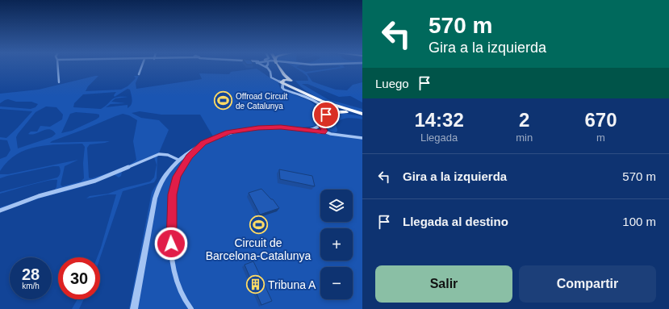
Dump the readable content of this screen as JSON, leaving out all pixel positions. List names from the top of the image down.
{
  "places": {
    "sports": ["Offroad Circuit de Catalunya", "Circuit de Barcelona-Catalunya"],
    "building": ["Tribuna A"]
  },
  "page": {
    "turn": ["570 m", "Gira a la izquierda"],
    "then": "Luego",
    "eta": [
      "14:32",
      "Llegada",
      "2",
      "min",
      "670",
      "m"
    ],
    "list": [
      {
        "name": "Gira a la izquierda",
        "value": "570 m"
      },
      {
        "name": "Llegada al destino",
        "value": "100 m"
      }
    ],
    "map_buttons": ["+", "−"],
    "speed": "28 km/h",
    "limit": "30",
    "buttons": ["Salir", "Compartir"]
  }
}
